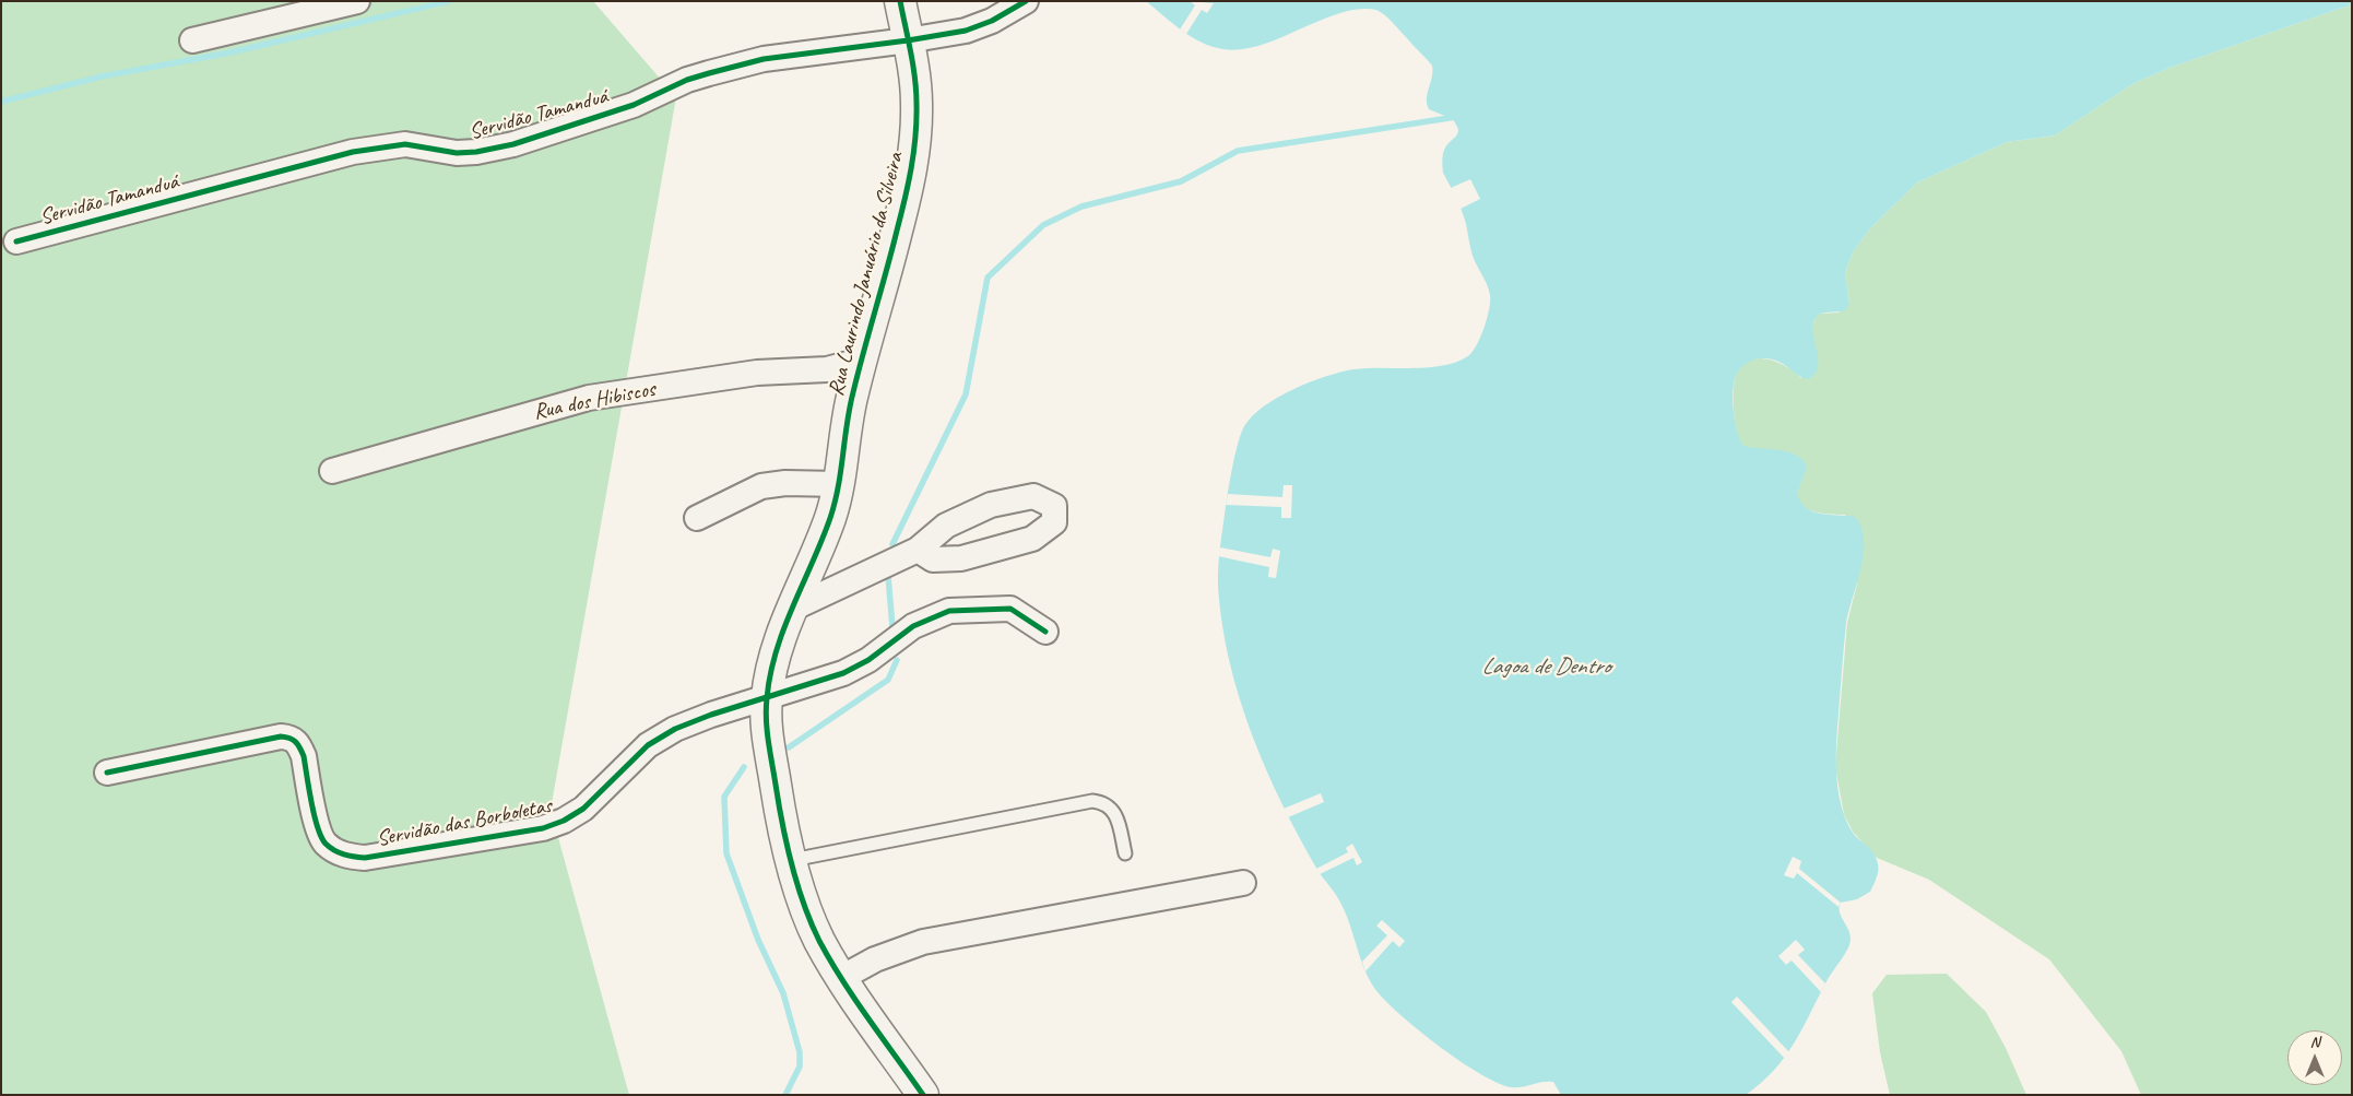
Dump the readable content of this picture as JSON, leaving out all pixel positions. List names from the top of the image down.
{
  "streets": {
    "main road": ["Rua Laurindo Januário da Silveira"],
    "street": ["Servidão Tamanduá", "Rua dos Hibiscos", "Servidão das Borboletas"]
  },
  "crossings": [
    ["Servidão Tamanduá", "Rua Laurindo Januário da Silveira"],
    ["Rua Laurindo Januário da Silveira", "Rua dos Hibiscos"],
    ["Rua Laurindo Januário da Silveira", "Servidão das Borboletas"]
  ],
  "water": ["Lagoa de Dentro"],
  "north": "top"
}
